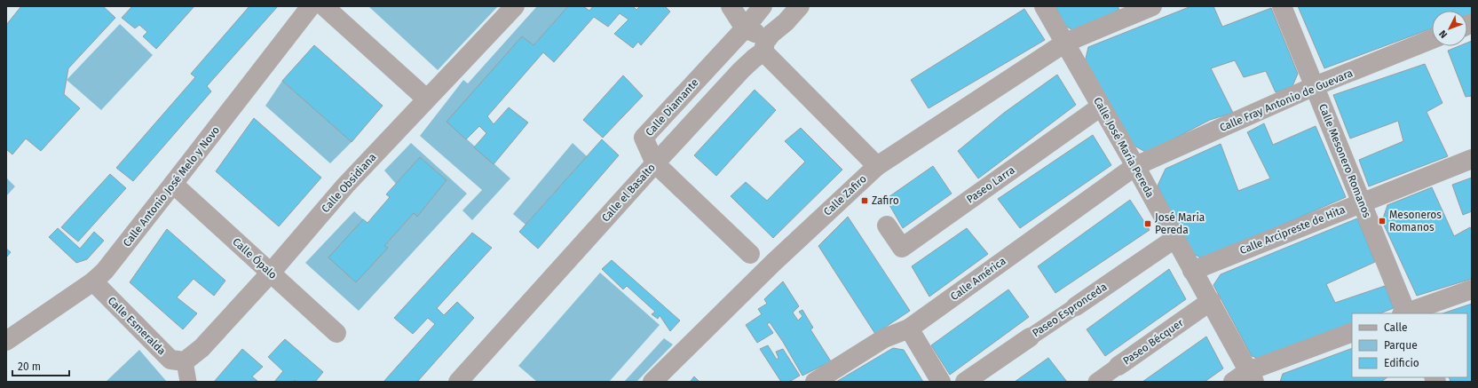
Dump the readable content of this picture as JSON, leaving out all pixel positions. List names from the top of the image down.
{
  "streets": {
    "street": [
      "Calle Fray Antonio de Guevara",
      "Calle Diamante",
      "Calle José María Pereda",
      "Calle Mesonero Romanos",
      "Calle Obsidiana",
      "Paseo Larra",
      "Calle Antonio José Melo y Novo",
      "Calle el Basalto",
      "Calle Zafiro",
      "Calle Arcipreste de Hita",
      "Calle Ópalo",
      "Calle América",
      "Paseo Espronceda",
      "Calle Esmeralda",
      "Paseo Bécquer"
    ]
  },
  "crossings": [
    ["Calle Fray Antonio de Guevara", "Calle José María Pereda"],
    ["Calle Fray Antonio de Guevara", "Calle Mesonero Romanos"],
    ["Calle Fray Antonio de Guevara", "Calle América"],
    ["Calle Diamante", "Calle el Basalto"],
    ["Calle José María Pereda", "Paseo Larra"],
    ["Calle José María Pereda", "Calle Zafiro"],
    ["Calle José María Pereda", "Calle Arcipreste de Hita"],
    ["Calle José María Pereda", "Calle América"],
    ["Calle José María Pereda", "Paseo Espronceda"],
    ["Calle José María Pereda", "Paseo Bécquer"],
    ["Calle Mesonero Romanos", "Calle Arcipreste de Hita"],
    ["Calle Obsidiana", "Calle Ópalo"],
    ["Calle Obsidiana", "Calle Esmeralda"],
    ["Calle Antonio José Melo y Novo", "Calle Ópalo"],
    ["Calle Antonio José Melo y Novo", "Calle Esmeralda"]
  ],
  "places": {
    "transit": ["Zafiro", "Mesoneros Romanos", "José Maria Pereda"]
  },
  "legend": ["Calle", "Parque", "Edificio"],
  "scale_bar": "20 m",
  "north": "bottom left"
}
